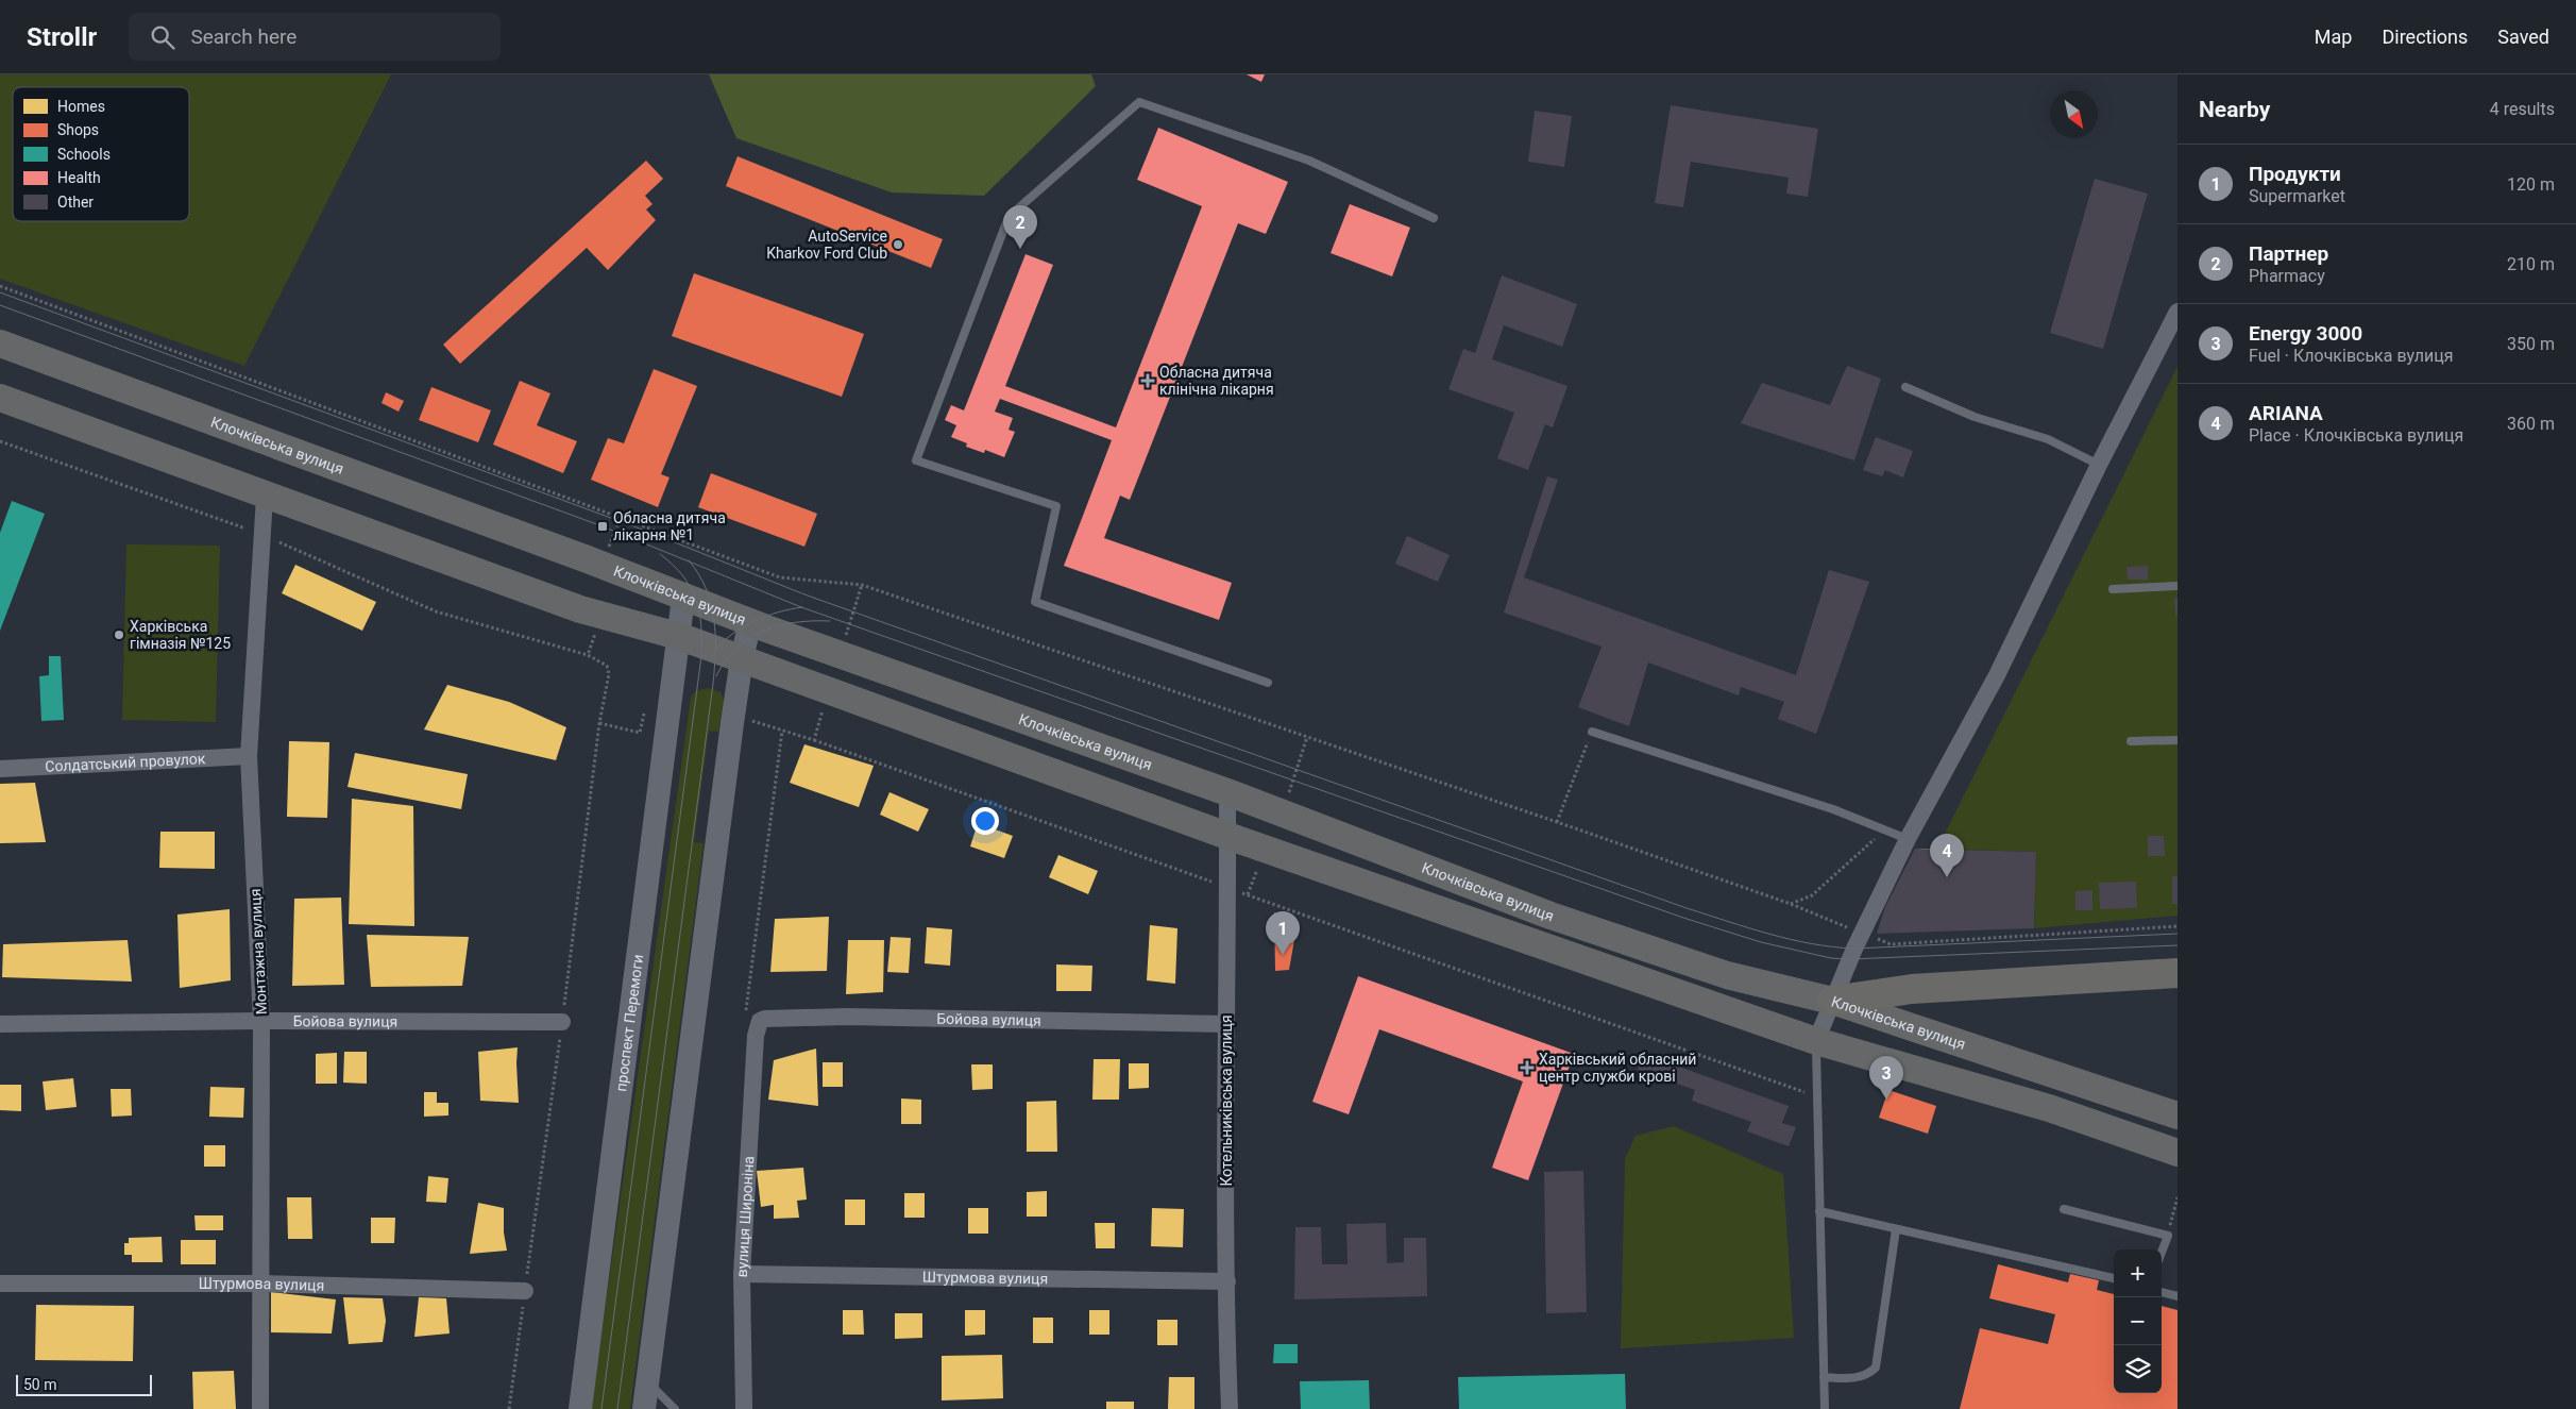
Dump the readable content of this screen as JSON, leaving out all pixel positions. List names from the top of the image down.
{
  "streets": {
    "main road": ["Клочківська вулиця", "проспект Перемоги"],
    "street": [
      "Солдатський провулок",
      "Монтажна вулиця",
      "Бойова вулиця",
      "Котельниківська вулиця",
      "вулиця Широніна",
      "Штурмова вулиця"
    ]
  },
  "crossings": [
    ["Клочківська вулиця", "проспект Перемоги"],
    ["Клочківська вулиця", "Котельниківська вулиця"],
    ["Солдатський провулок", "Монтажна вулиця"],
    ["Монтажна вулиця", "Бойова вулиця"],
    ["Монтажна вулиця", "Штурмова вулиця"],
    ["Бойова вулиця", "Котельниківська вулиця"],
    ["Бойова вулиця", "вулиця Широніна"],
    ["Котельниківська вулиця", "Штурмова вулиця"],
    ["вулиця Широніна", "Штурмова вулиця"]
  ],
  "places": {
    "other": ["AutoService Kharkov Ford Club", "Харківська гімназія №125"],
    "health": ["Обласна дитяча клінічна лікарня", "Харківський обласний центр служби крові"],
    "transit": ["Обласна дитяча лікарня №1"]
  },
  "legend": [
    "Homes",
    "Shops",
    "Schools",
    "Health",
    "Other"
  ],
  "scale_bar": "50 m",
  "north": "bottom right",
  "page": {
    "header": "Strollr",
    "search": "Search here",
    "nav": ["Map", "Directions", "Saved"],
    "heading": ["Nearby", "4 results"],
    "list": [
      {
        "mark": "1",
        "name": "Продукти",
        "note": "Supermarket",
        "value": "120 m"
      },
      {
        "mark": "2",
        "name": "Партнер",
        "note": "Pharmacy",
        "value": "210 m"
      },
      {
        "mark": "3",
        "name": "Energy 3000",
        "note": "Fuel · Клочківська вулиця",
        "value": "350 m"
      },
      {
        "mark": "4",
        "name": "ARIANA",
        "note": "Place · Клочківська вулиця",
        "value": "360 m"
      }
    ],
    "pins": [
      "2",
      "4",
      "1",
      "3"
    ],
    "map_buttons": ["+", "−"],
    "scale": "50 m"
  }
}
